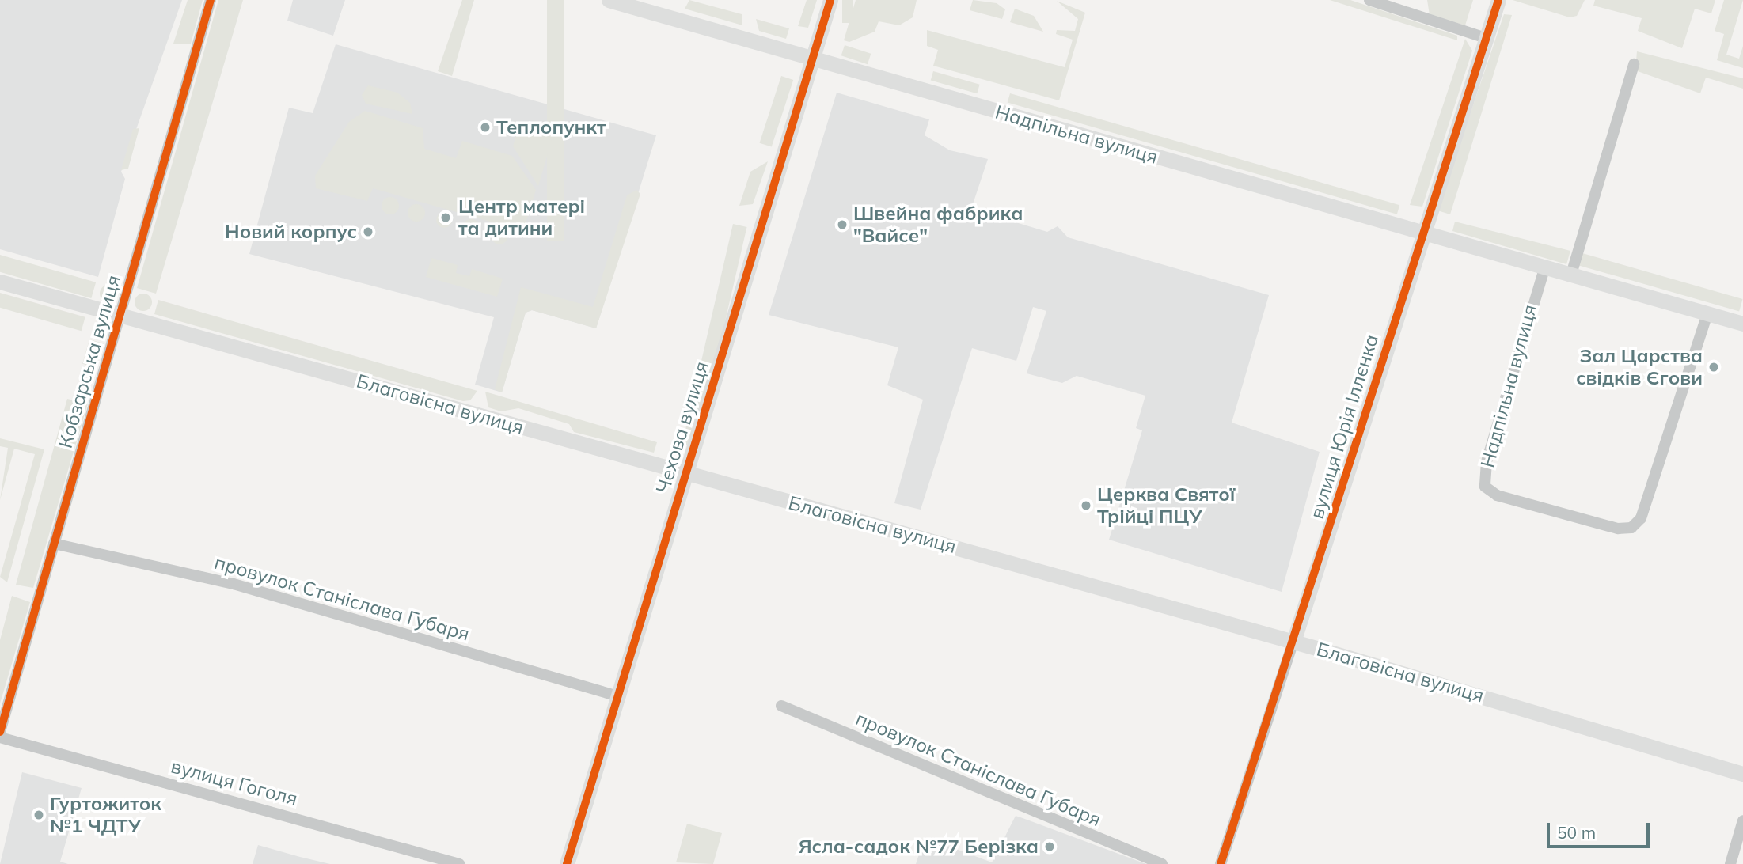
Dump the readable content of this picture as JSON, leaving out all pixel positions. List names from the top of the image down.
{
  "streets": {
    "main road": [
      "Надпільна вулиця",
      "Благовісна вулиця",
      "вулиця Юрія Іллєнка",
      "Чехова вулиця"
    ],
    "street": ["Кобзарська вулиця", "провулок Станіслава Губаря", "вулиця Гоголя"]
  },
  "crossings": [
    ["Надпільна вулиця", "вулиця Юрія Іллєнка"],
    ["Надпільна вулиця", "Чехова вулиця"],
    ["Кобзарська вулиця", "Благовісна вулиця"],
    ["Кобзарська вулиця", "провулок Станіслава Губаря"],
    ["Благовісна вулиця", "вулиця Юрія Іллєнка"],
    ["Благовісна вулиця", "Чехова вулиця"],
    ["Чехова вулиця", "провулок Станіслава Губаря"]
  ],
  "places": [
    "Теплопункт",
    "Центр матері та дитини",
    "Швейна фабрика \"Вайсе\"",
    "Новий корпус",
    "Зал Царства свідків Єгови",
    "Церква Святої Трійці ПЦУ",
    "Гуртожиток №1 ЧДТУ",
    "Ясла-садок №77 Берізка"
  ],
  "scale_bar": "50 m"
}
